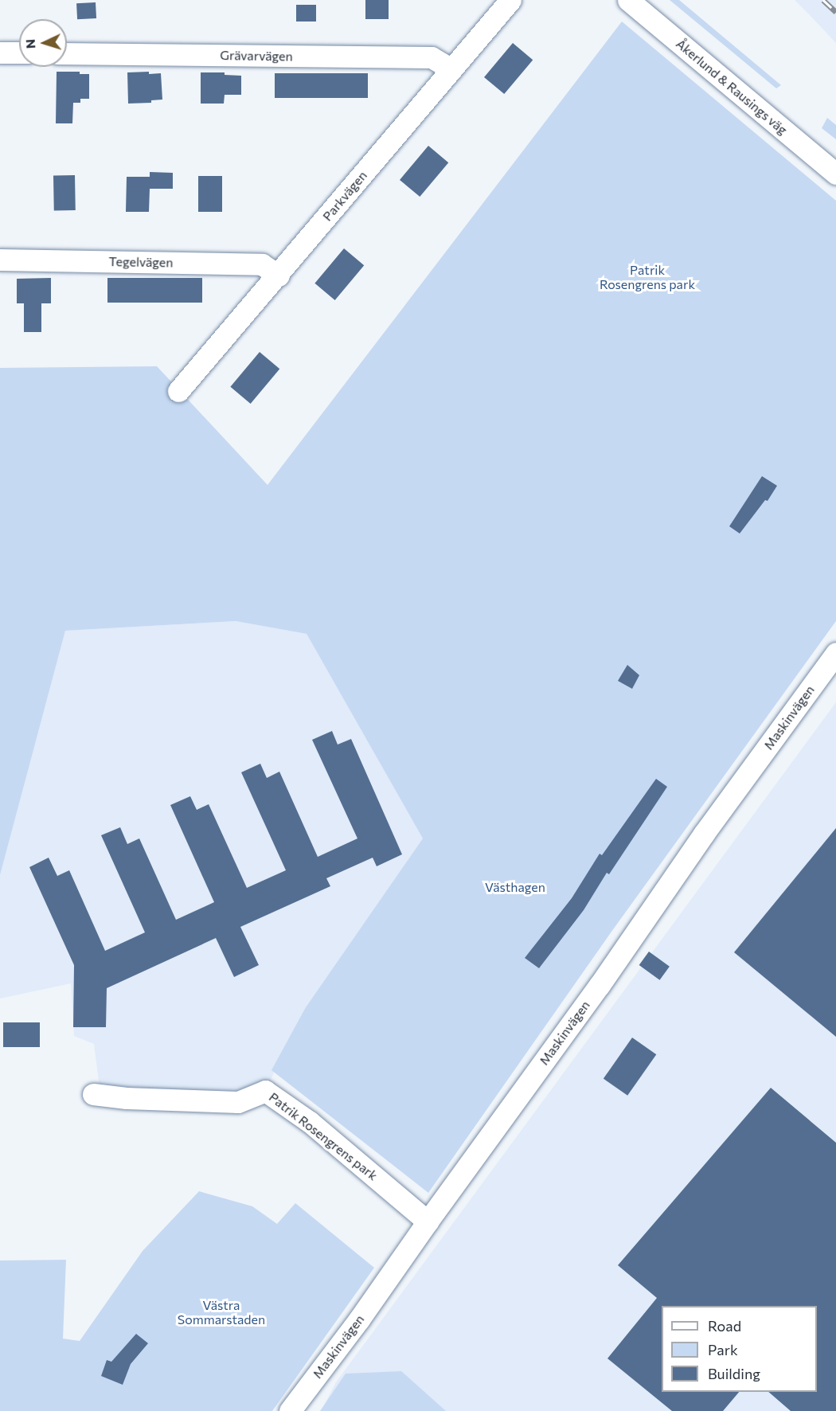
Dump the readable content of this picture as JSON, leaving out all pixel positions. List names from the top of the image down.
{
  "streets": {
    "street": [
      "Grävarvägen",
      "Åkerlund & Rausings väg",
      "Parkvägen",
      "Tegelvägen",
      "Maskinvägen",
      "Patrik Rosengrens park"
    ]
  },
  "crossings": [
    ["Grävarvägen", "Parkvägen"],
    ["Parkvägen", "Tegelvägen"],
    ["Maskinvägen", "Patrik Rosengrens park"]
  ],
  "parks": ["Patrik Rosengrens park", "Västhagen", "Västra Sommarstaden"],
  "legend": ["Road", "Park", "Building"],
  "north": "left"
}
